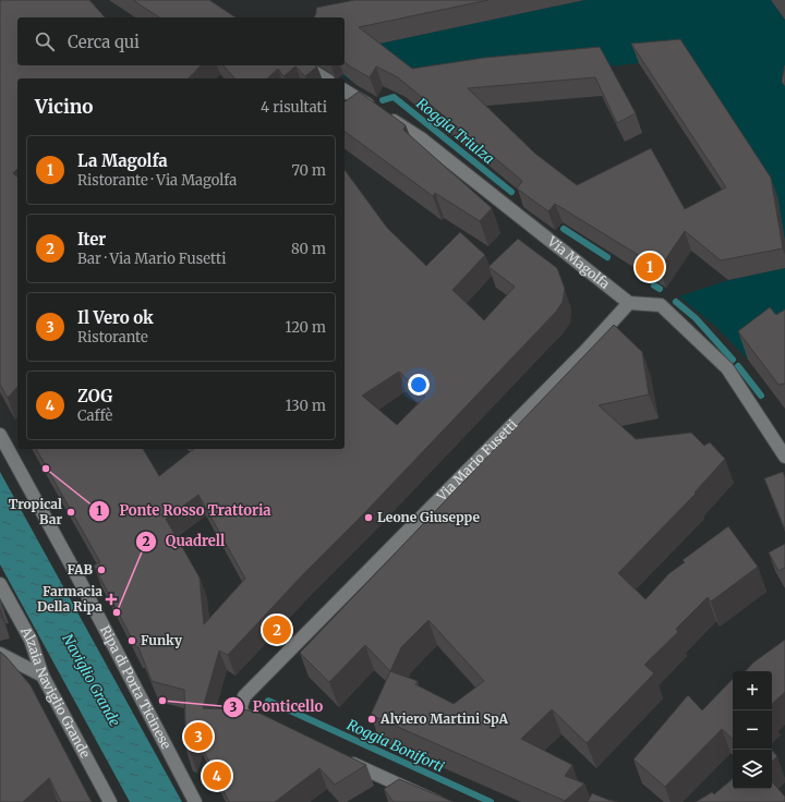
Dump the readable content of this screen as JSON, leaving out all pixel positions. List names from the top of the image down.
{
  "streets": {
    "street": [
      "Via Magolfa",
      "Via Mario Fusetti",
      "Ripa di Porta Ticinese",
      "Alzaia Naviglio Grande"
    ]
  },
  "crossings": [
    ["Via Magolfa", "Via Mario Fusetti"]
  ],
  "water": ["Roggia Triulza", "Naviglio Grande", "Roggia Boniforti"],
  "places": {
    "other": [
      "Ponte Rosso Trattoria",
      "Tropical Bar",
      "Leone Giuseppe",
      "FAB",
      "Quadrell",
      "Funky",
      "Ponticello",
      "Alviero Martini SpA"
    ],
    "health": ["Farmacia Della Ripa"]
  },
  "page": {
    "search": "Cerca qui",
    "heading": ["Vicino", "4 risultati"],
    "list": [
      {
        "mark": "1",
        "name": "La Magolfa",
        "note": "Ristorante · Via Magolfa",
        "value": "70 m"
      },
      {
        "mark": "2",
        "name": "Iter",
        "note": "Bar · Via Mario Fusetti",
        "value": "80 m"
      },
      {
        "mark": "3",
        "name": "Il Vero ok",
        "note": "Ristorante",
        "value": "120 m"
      },
      {
        "mark": "4",
        "name": "ZOG",
        "note": "Caffè",
        "value": "130 m"
      }
    ],
    "pins": [
      "1",
      "2",
      "3",
      "4"
    ],
    "map_buttons": ["+", "−"]
  }
}
